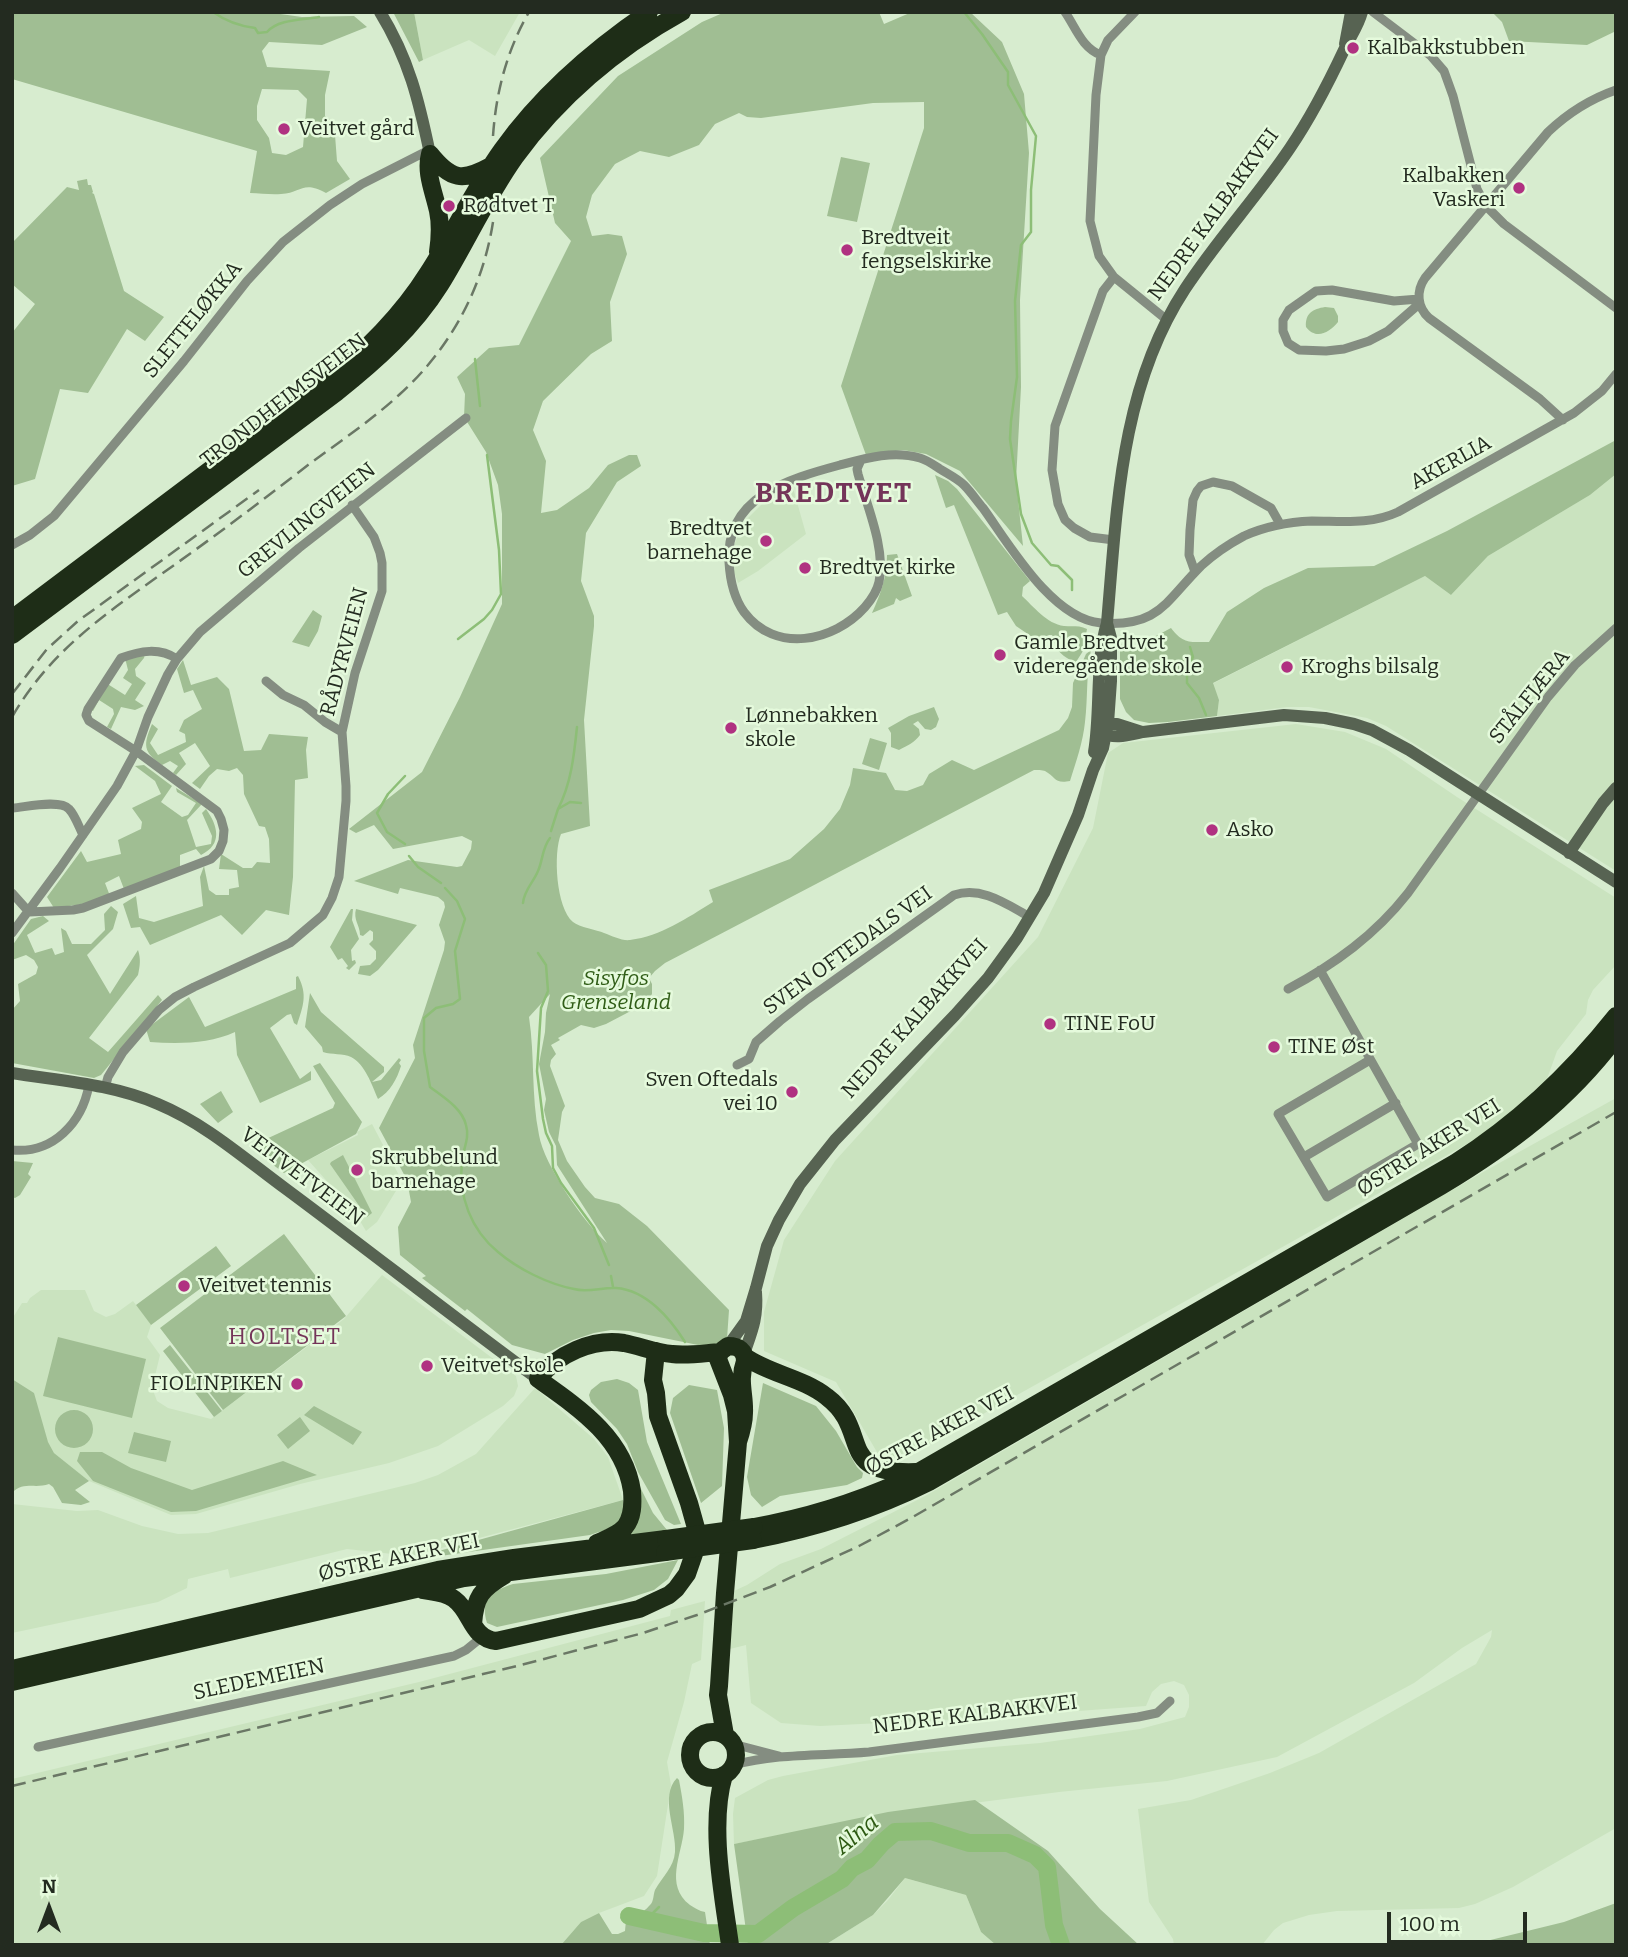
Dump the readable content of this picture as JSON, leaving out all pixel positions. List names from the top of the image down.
{
  "streets": {
    "highway": ["NEDRE KALBAKKVEI", "TRONDHEIMSVEIEN", "ØSTRE AKER VEI"],
    "main road": ["VEITVETVEIEN"],
    "street": [
      "SLETTELØKKA",
      "AKERLIA",
      "GREVLINGVEIEN",
      "RÅDYRVEIEN",
      "STÅLFJÆRA",
      "SVEN OFTEDALS VEI",
      "SLEDEMEIEN"
    ]
  },
  "crossings": [
    ["NEDRE KALBAKKVEI", "AKERLIA"],
    ["NEDRE KALBAKKVEI", "SVEN OFTEDALS VEI"],
    ["GREVLINGVEIEN", "RÅDYRVEIEN"],
    ["RÅDYRVEIEN", "VEITVETVEIEN"]
  ],
  "districts": ["BREDTVET", "HOLTSET"],
  "water": ["Alna"],
  "parks": ["Sisyfos Grenseland"],
  "places": [
    "Kalbakkstubben",
    "Veitvet gård",
    "Kalbakken Vaskeri",
    "Rødtvet T",
    "Bredtveit fengselskirke",
    "Bredtvet barnehage",
    "Bredtvet kirke",
    "Gamle Bredtvet videregående skole",
    "Kroghs bilsalg",
    "Lønnebakken skole",
    "Asko",
    "TINE FoU",
    "TINE Øst",
    "Sven Oftedals vei 10",
    "Skrubbelund barnehage",
    "Veitvet tennis",
    "Veitvet skole",
    "FIOLINPIKEN"
  ],
  "scale_bar": "100 m",
  "north": "top"
}
